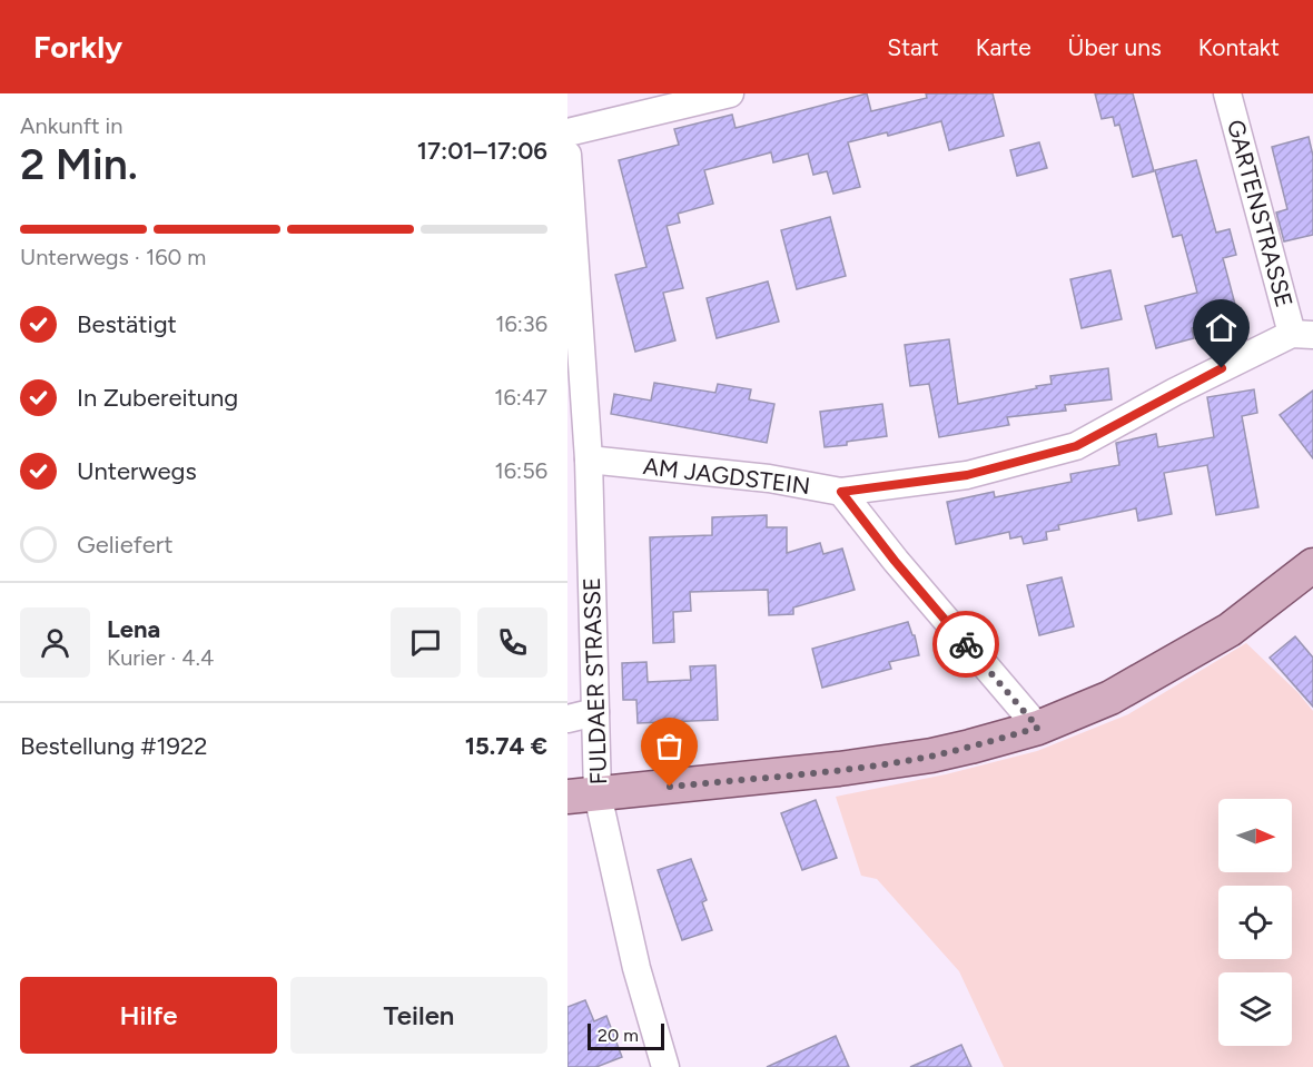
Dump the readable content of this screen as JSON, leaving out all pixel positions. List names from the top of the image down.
{
  "streets": {
    "street": ["GARTENSTRASSE", "AM JAGDSTEIN", "FULDAER STRASSE"]
  },
  "crossings": [
    ["GARTENSTRASSE", "AM JAGDSTEIN"],
    ["AM JAGDSTEIN", "FULDAER STRASSE"]
  ],
  "scale_bar": "20 m",
  "north": "right",
  "page": {
    "header": "Forkly",
    "nav": [
      "Start",
      "Karte",
      "Über uns",
      "Kontakt"
    ],
    "heading": ["2 Min.", "Ankunft in", "17:01–17:06"],
    "panel": [
      "Lena",
      "Kurier · 4.4",
      "Bestellung #1922",
      "15.74 €"
    ],
    "bar": "Unterwegs · 160 m",
    "list": [
      ["Bestätigt", "16:36"],
      ["In Zubereitung", "16:47"],
      ["Unterwegs", "16:56"],
      "Geliefert"
    ],
    "buttons": ["Hilfe", "Teilen"],
    "scale": "20 m"
  }
}
